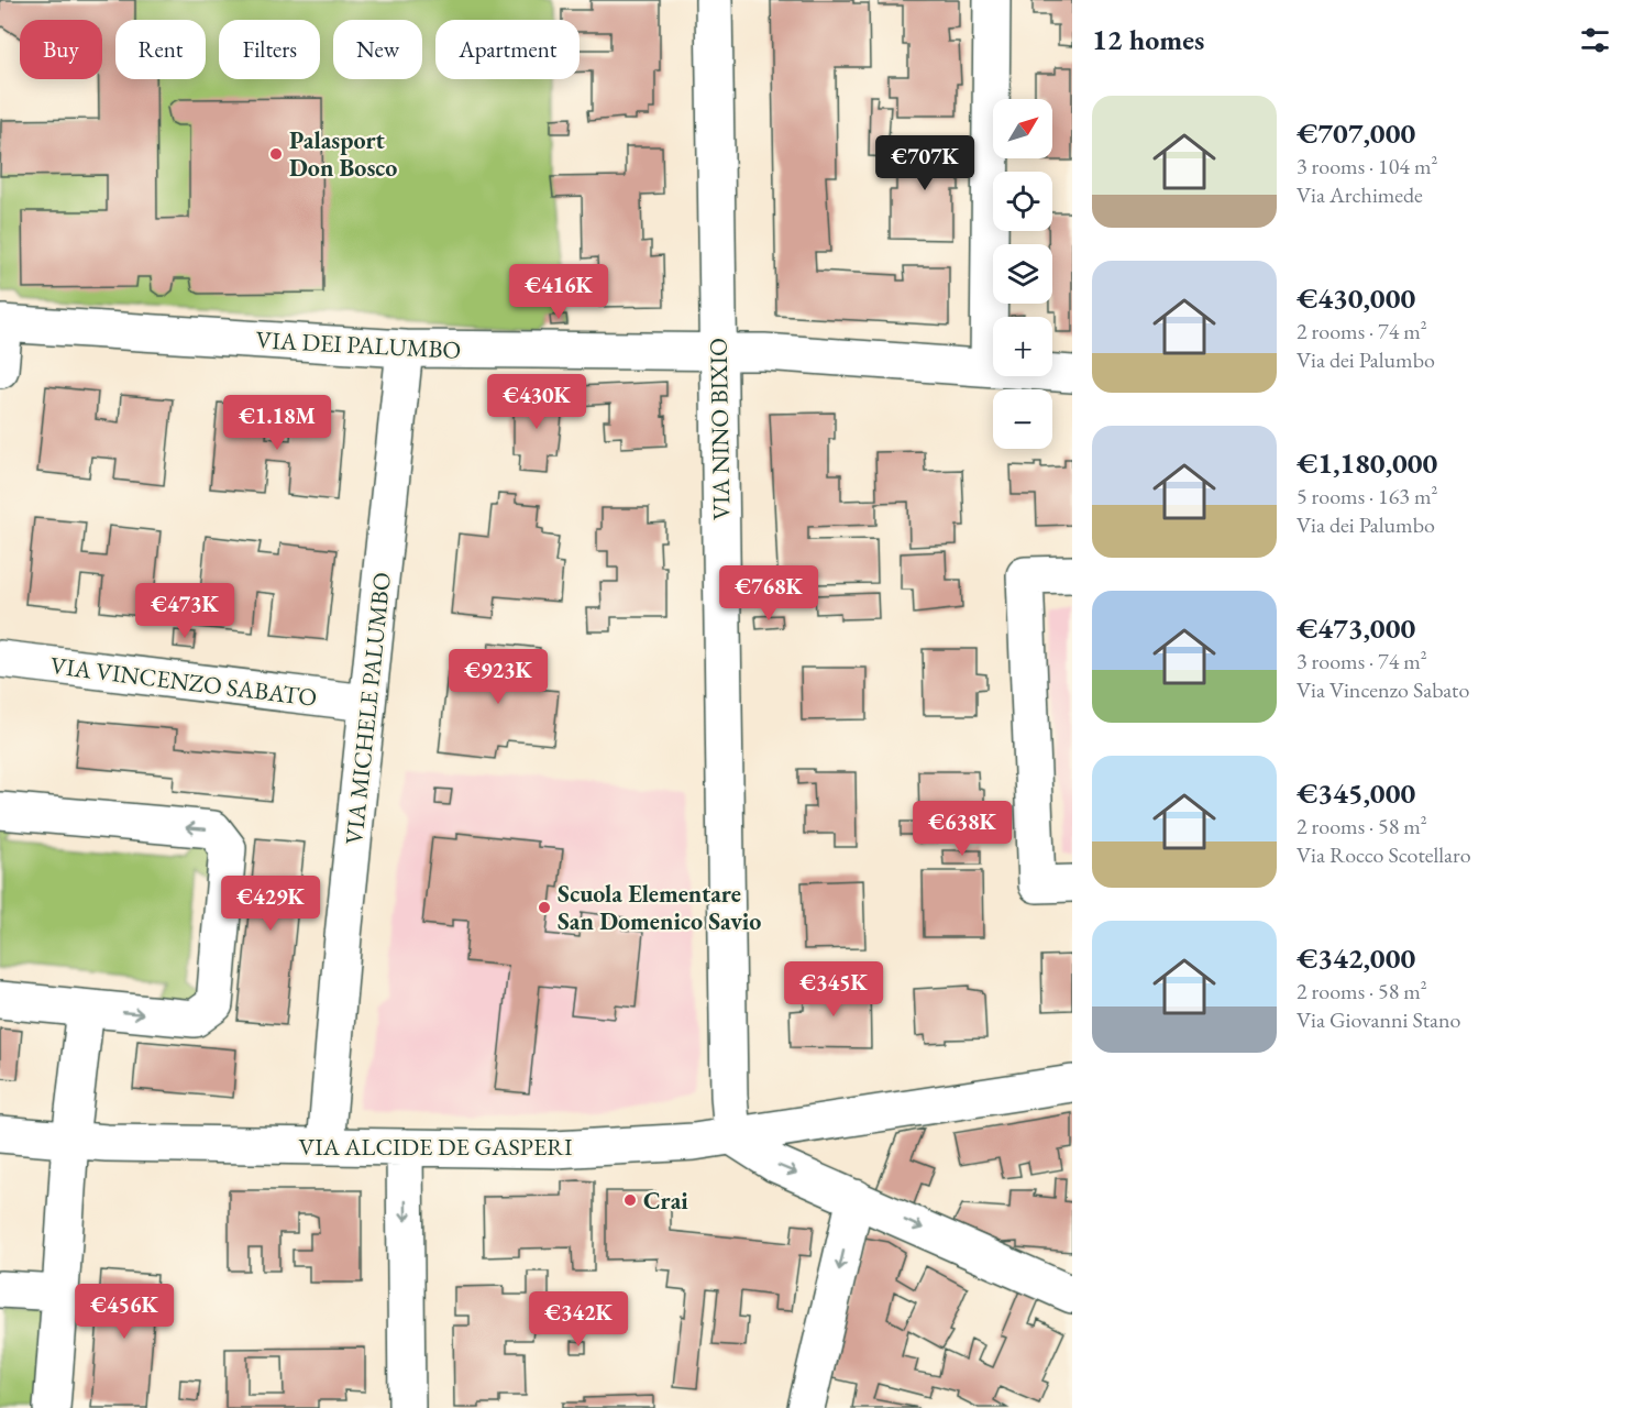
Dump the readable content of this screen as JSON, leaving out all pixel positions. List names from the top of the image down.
{
  "streets": {
    "street": [
      "VIA DEI PALUMBO",
      "VIA NINO BIXIO",
      "VIA VINCENZO SABATO",
      "VIA MICHELE PALUMBO",
      "VIA ALCIDE DE GASPERI"
    ]
  },
  "crossings": [
    ["VIA DEI PALUMBO", "VIA NINO BIXIO"],
    ["VIA DEI PALUMBO", "VIA MICHELE PALUMBO"],
    ["VIA NINO BIXIO", "VIA ALCIDE DE GASPERI"],
    ["VIA VINCENZO SABATO", "VIA MICHELE PALUMBO"],
    ["VIA MICHELE PALUMBO", "VIA ALCIDE DE GASPERI"]
  ],
  "places": ["Palasport Don Bosco", "Scuola Elementare San Domenico Savio", "Crai"],
  "north": "top right",
  "page": {
    "heading": "12 homes",
    "chip": [
      "Buy",
      "Rent",
      "Filters",
      "New",
      "Apartment"
    ],
    "list": [
      {
        "name": "€707,000",
        "note": "3 rooms · 104 m² · Via Archimede"
      },
      {
        "name": "€430,000",
        "note": "2 rooms · 74 m² · Via dei Palumbo"
      },
      {
        "name": "€1,180,000",
        "note": "5 rooms · 163 m² · Via dei Palumbo"
      },
      {
        "name": "€473,000",
        "note": "3 rooms · 74 m² · Via Vincenzo Sabato"
      },
      {
        "name": "€345,000",
        "note": "2 rooms · 58 m² · Via Rocco Scotellaro"
      },
      {
        "name": "€342,000",
        "note": "2 rooms · 58 m² · Via Giovanni Stano"
      }
    ],
    "map_buttons": ["+", "−"],
    "price": [
      "€707K",
      "€416K",
      "€430K",
      "€1.18M",
      "€768K",
      "€473K",
      "€923K",
      "€638K",
      "€429K",
      "€345K",
      "€456K",
      "€342K"
    ]
  }
}
